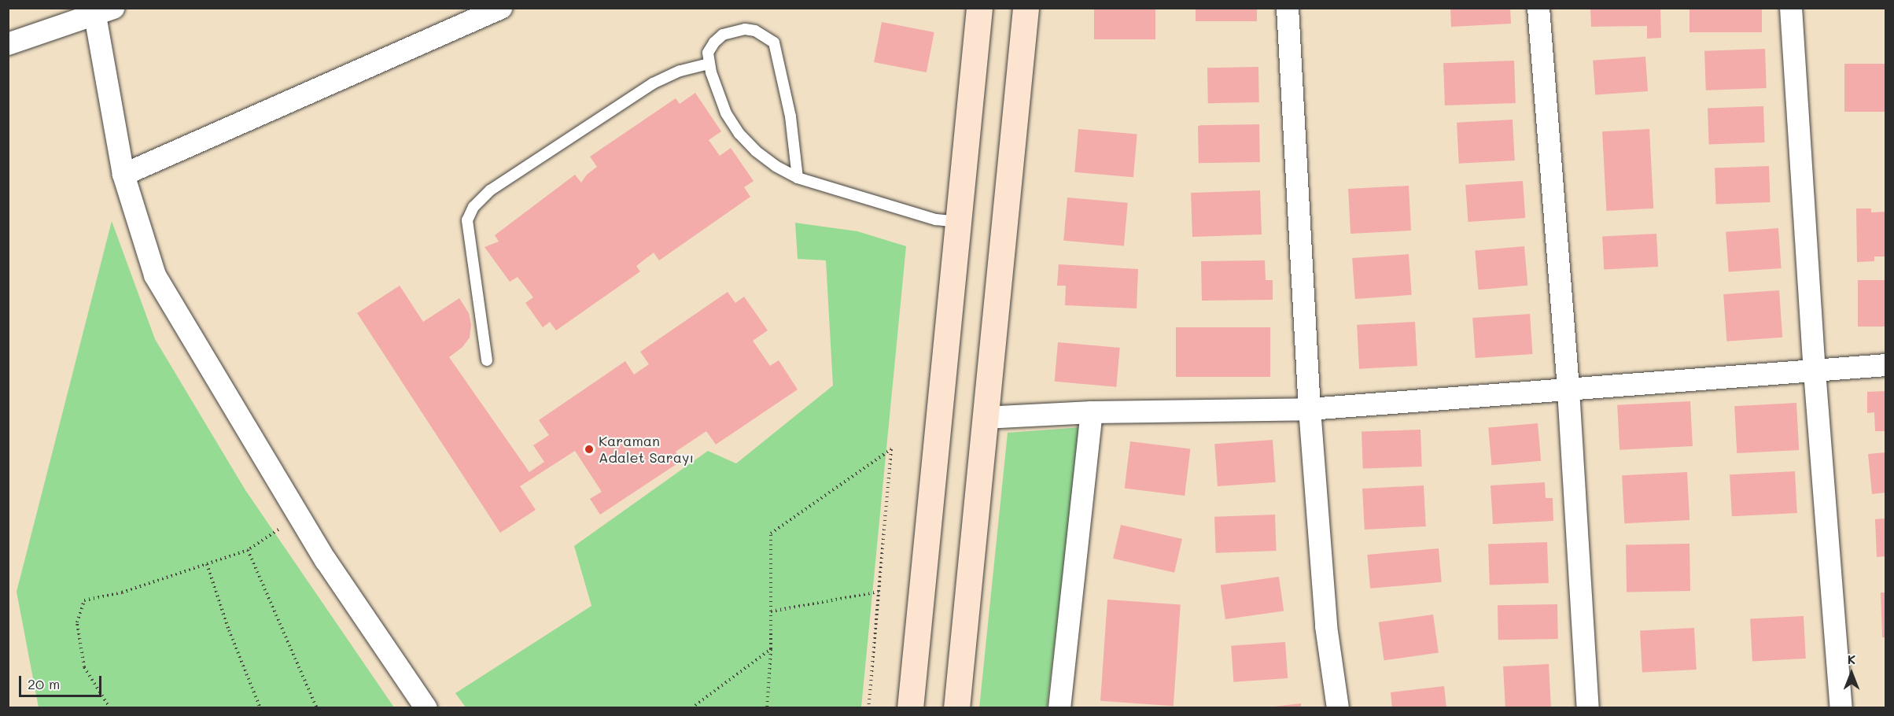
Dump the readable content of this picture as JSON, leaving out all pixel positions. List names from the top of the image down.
{
  "places": ["Karaman Adalet Sarayı"],
  "scale_bar": "20 m",
  "north": "top"
}
